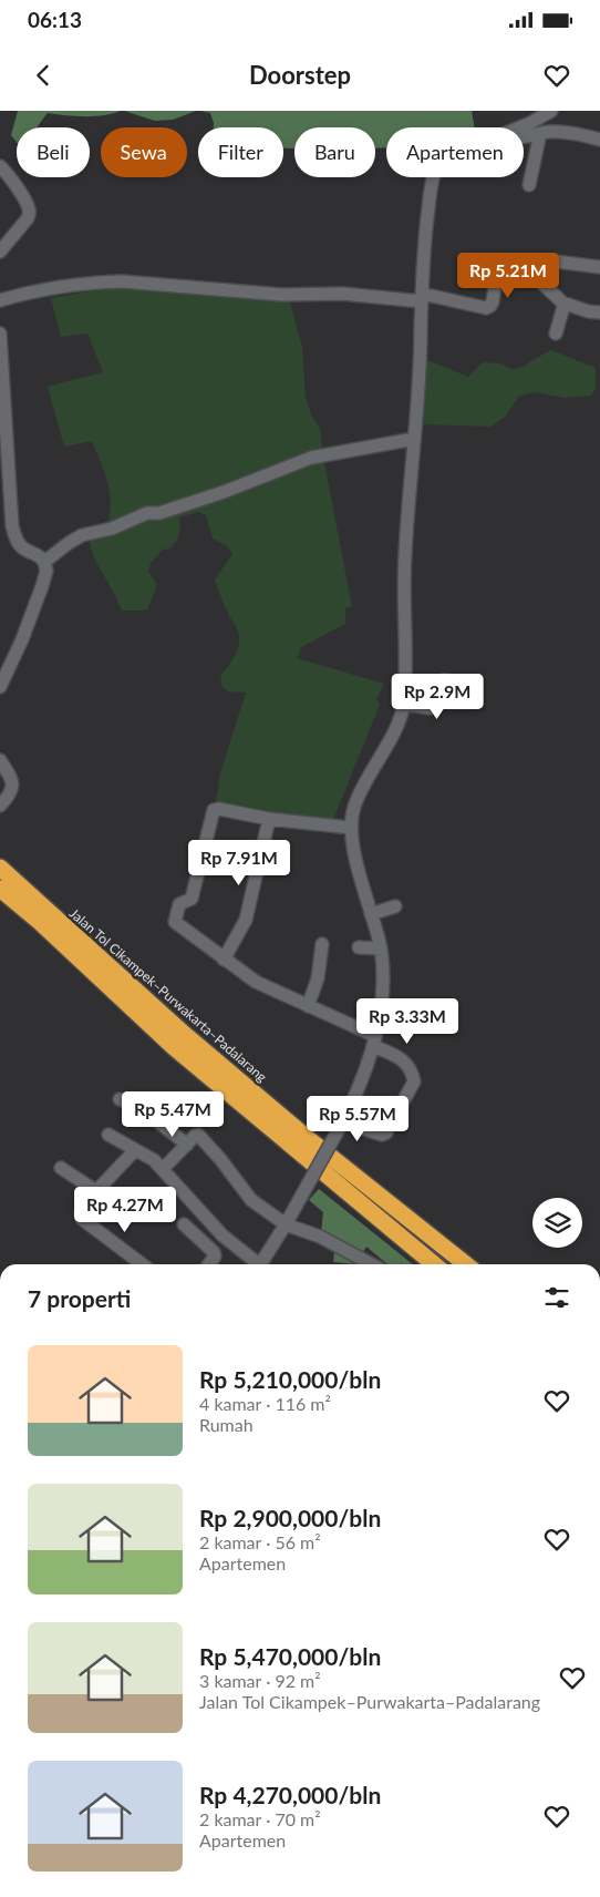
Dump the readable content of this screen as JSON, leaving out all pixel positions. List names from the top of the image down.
{
  "streets": {
    "highway": ["Jalan Tol Cikampek–Purwakarta–Padalarang"]
  },
  "page": {
    "status": "06:13",
    "header": "Doorstep",
    "chip": [
      "Beli",
      "Sewa",
      "Filter",
      "Baru",
      "Apartemen"
    ],
    "price": [
      "Rp 5.21M",
      "Rp 2.9M",
      "Rp 7.91M",
      "Rp 3.33M",
      "Rp 5.47M",
      "Rp 5.57M",
      "Rp 4.27M"
    ],
    "heading": "7 properti",
    "list": [
      {
        "name": "Rp 5,210,000/bln",
        "note": "4 kamar · 116 m² · Rumah"
      },
      {
        "name": "Rp 2,900,000/bln",
        "note": "2 kamar · 56 m² · Apartemen"
      },
      {
        "name": "Rp 5,470,000/bln",
        "note": "3 kamar · 92 m² · Jalan Tol Cikampek–Purwakarta–Padalarang"
      },
      {
        "name": "Rp 4,270,000/bln",
        "note": "2 kamar · 70 m² · Apartemen"
      }
    ]
  }
}
